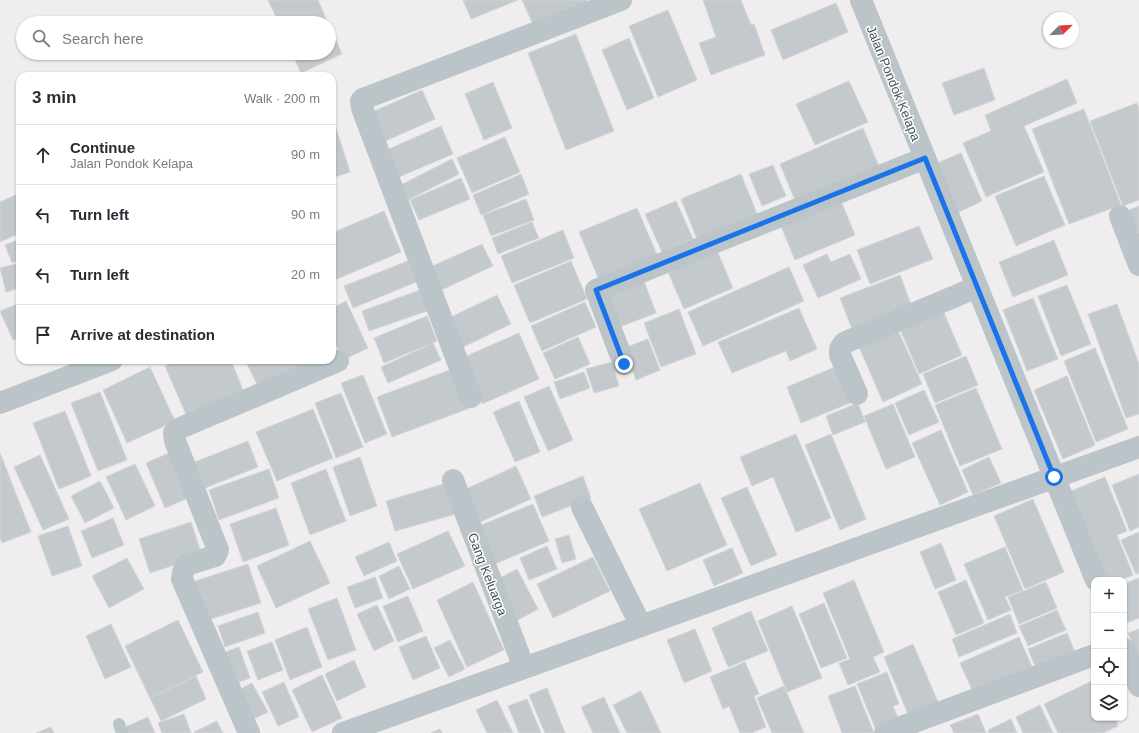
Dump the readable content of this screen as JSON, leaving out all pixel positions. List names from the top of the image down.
{
  "streets": {
    "street": ["Jalan Pondok Kelapa", "Gang Keluarga"]
  },
  "north": "top right",
  "page": {
    "search": "Search here",
    "heading": ["3 min", "Walk · 200 m"],
    "list": [
      ["Continue", "Jalan Pondok Kelapa", "90 m"],
      ["Turn left", "90 m"],
      ["Turn left", "20 m"],
      "Arrive at destination"
    ],
    "map_buttons": ["+", "−"]
  }
}
